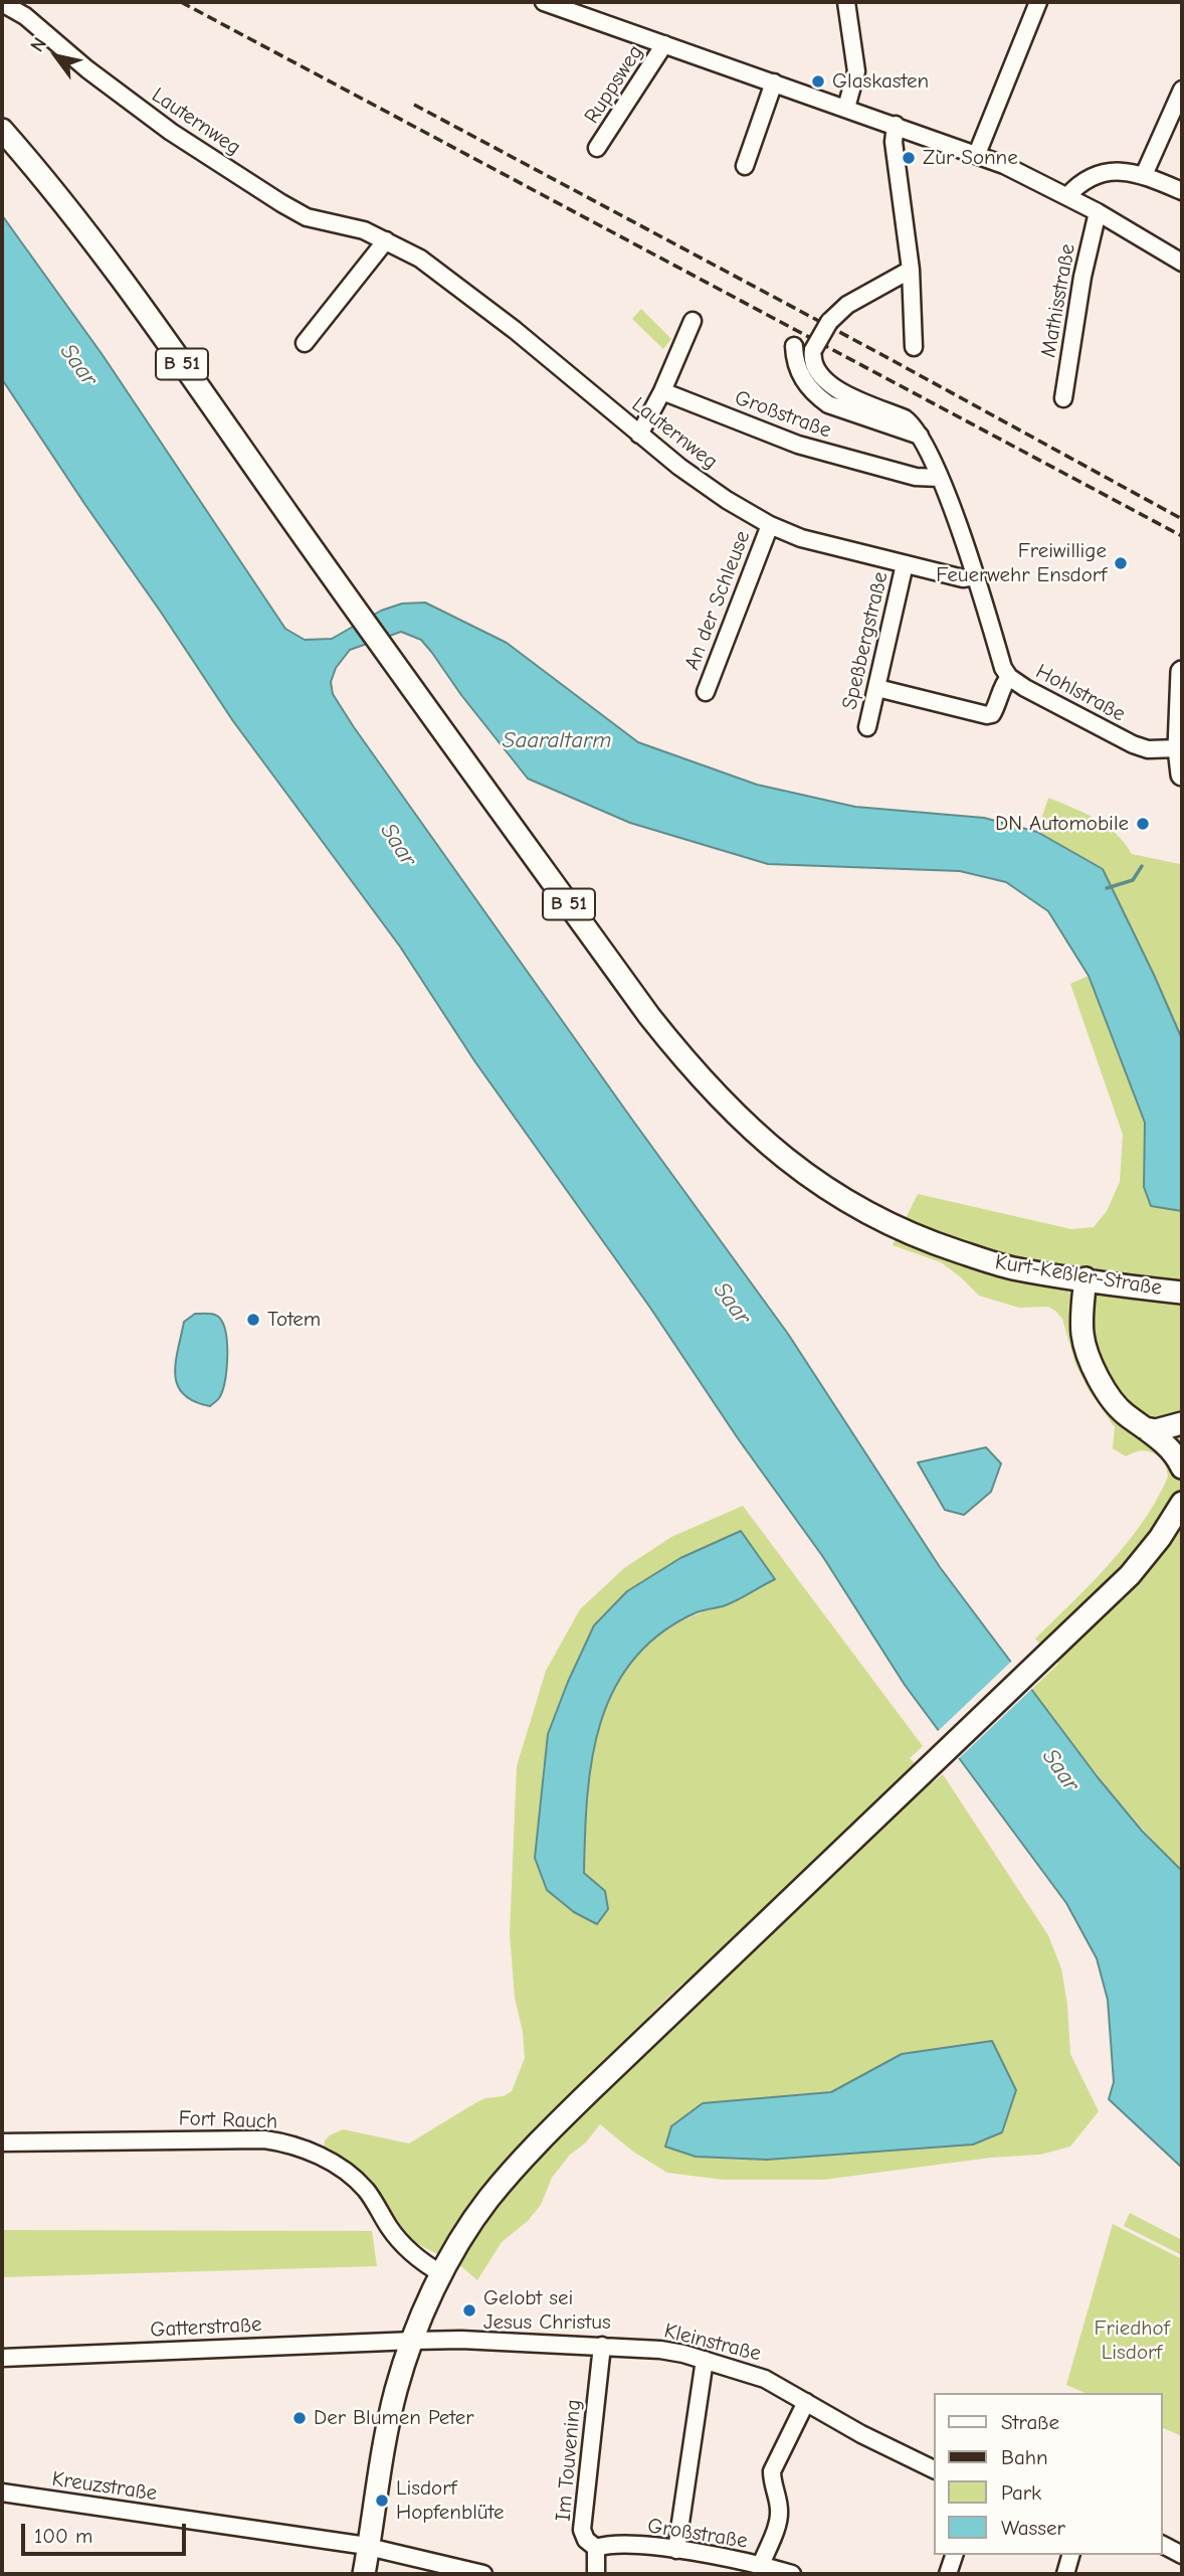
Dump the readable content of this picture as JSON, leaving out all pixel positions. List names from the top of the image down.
{
  "streets": {
    "main road": ["B 51", "Kurt-Keßler-Straße"],
    "street": [
      "Ruppsweg",
      "Lauternweg",
      "Mathisstraße",
      "Großstraße",
      "An der Schleuse",
      "Speßbergstraße",
      "Hohlstraße",
      "Fort Rauch",
      "Gatterstraße",
      "Kleinstraße",
      "Im Touvening",
      "Kreuzstraße"
    ]
  },
  "crossings": [
    ["Lauternweg", "An der Schleuse"],
    ["Lauternweg", "Speßbergstraße"],
    ["Lauternweg", "Hohlstraße"],
    ["Großstraße", "Hohlstraße"],
    ["Großstraße", "Im Touvening"],
    ["Gatterstraße", "Kleinstraße"],
    ["Kleinstraße", "Im Touvening"]
  ],
  "water": ["Saar", "Saaraltarm"],
  "parks": ["Friedhof Lisdorf"],
  "places": [
    "Glaskasten",
    "Zur Sonne",
    "Freiwillige Feuerwehr Ensdorf",
    "DN Automobile",
    "Totem",
    "Gelobt sei Jesus Christus",
    "Der Blumen Peter",
    "Lisdorf Hopfenblüte"
  ],
  "legend": [
    "Straße",
    "Bahn",
    "Park",
    "Wasser"
  ],
  "scale_bar": "100 m",
  "north": "top left"
}
